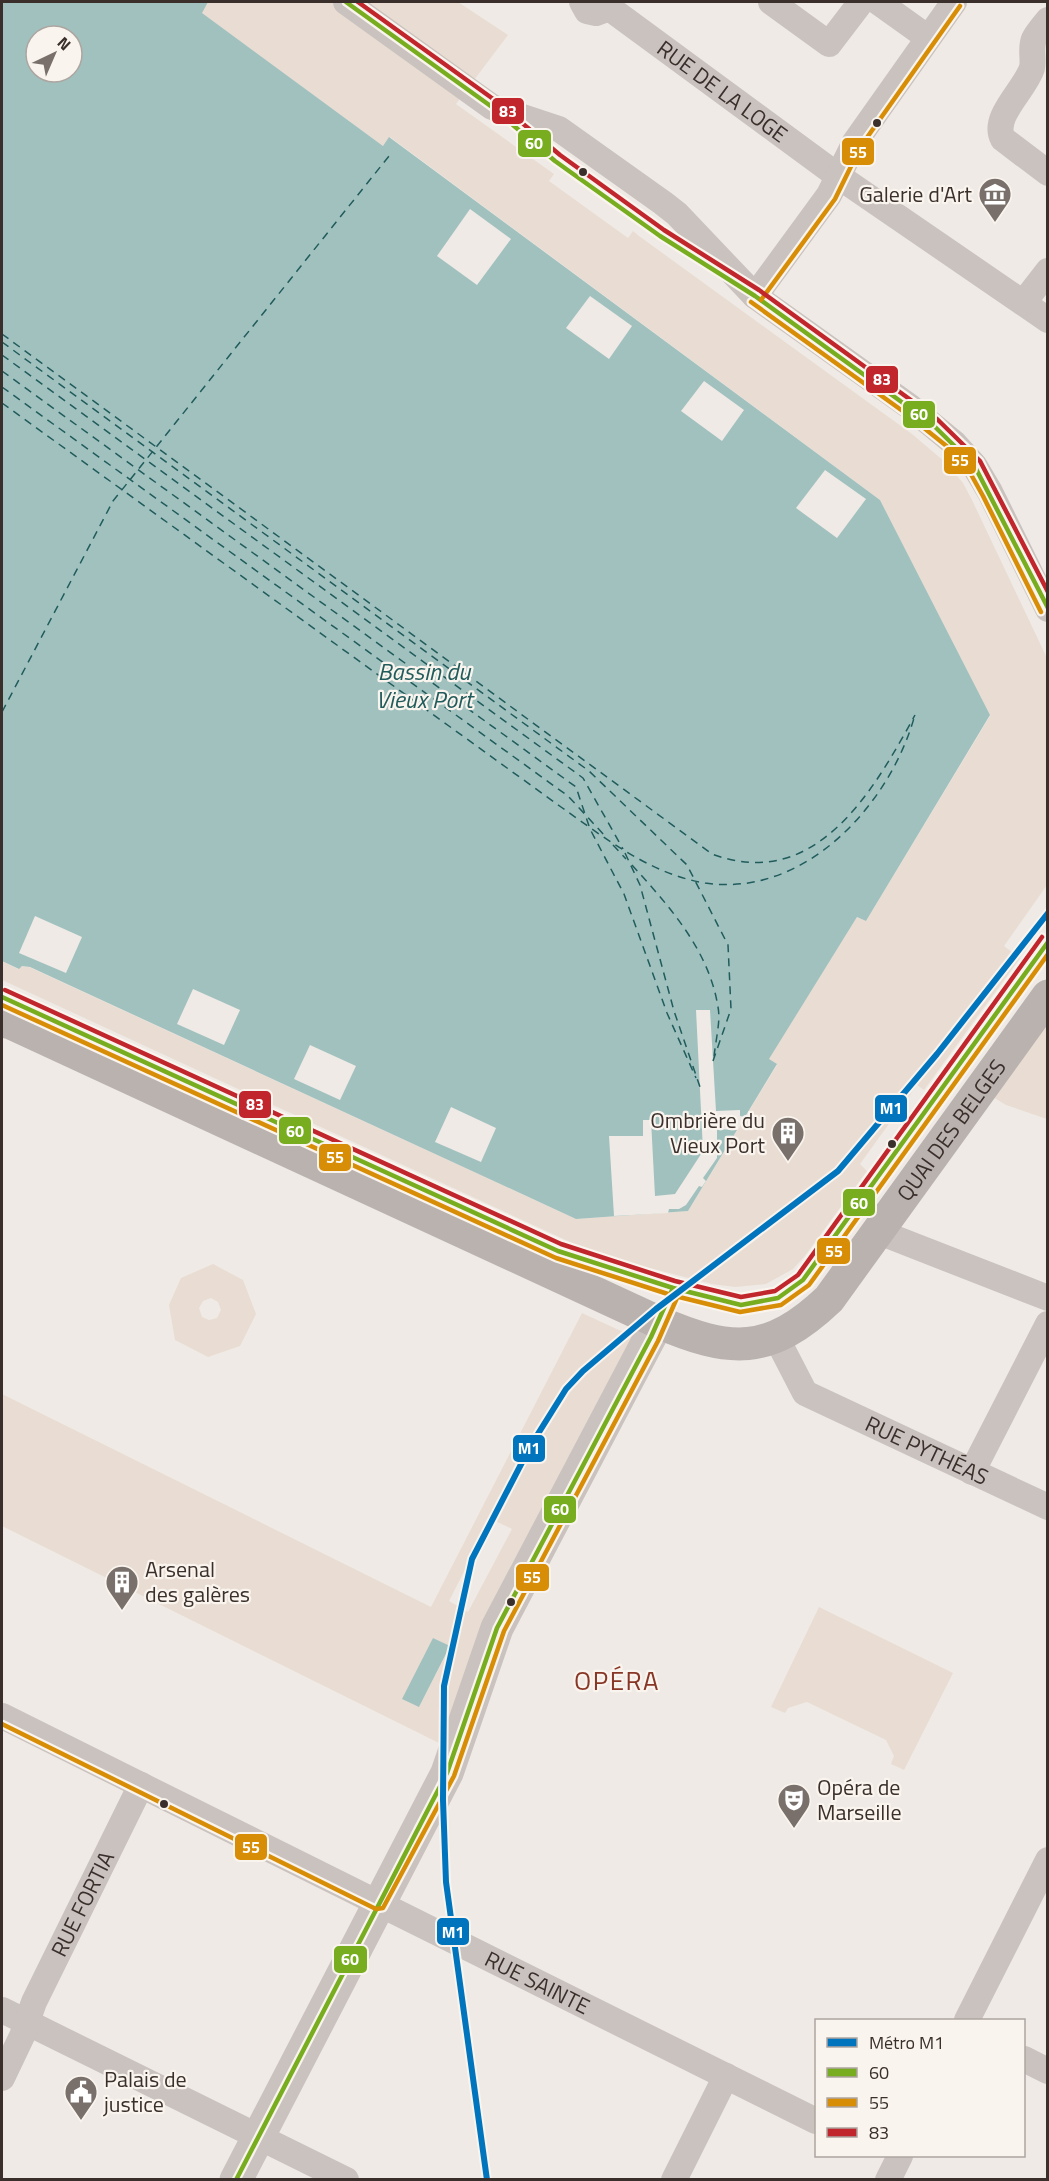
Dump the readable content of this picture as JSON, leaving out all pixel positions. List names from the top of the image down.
{
  "streets": {
    "main road": ["QUAI DES BELGES"],
    "street": [
      "RUE DE LA LOGE",
      "RUE PYTHÉAS",
      "RUE FORTIA",
      "RUE SAINTE"
    ]
  },
  "crossings": [
    ["QUAI DES BELGES", "RUE PYTHÉAS"],
    ["RUE FORTIA", "RUE SAINTE"]
  ],
  "districts": ["OPÉRA"],
  "water": ["Bassin du Vieux Port"],
  "places": {
    "museum": ["Galerie d'Art"],
    "building": ["Ombrière du Vieux Port", "Arsenal des galères"],
    "theatre": ["Opéra de Marseille"],
    "public building": ["Palais de justice"]
  },
  "lines": [
    "transit line 60",
    "transit line 83",
    "transit line 55",
    "metro line M1"
  ],
  "legend": [
    "Métro M1",
    "60",
    "55",
    "83"
  ],
  "north": "top right"
}
